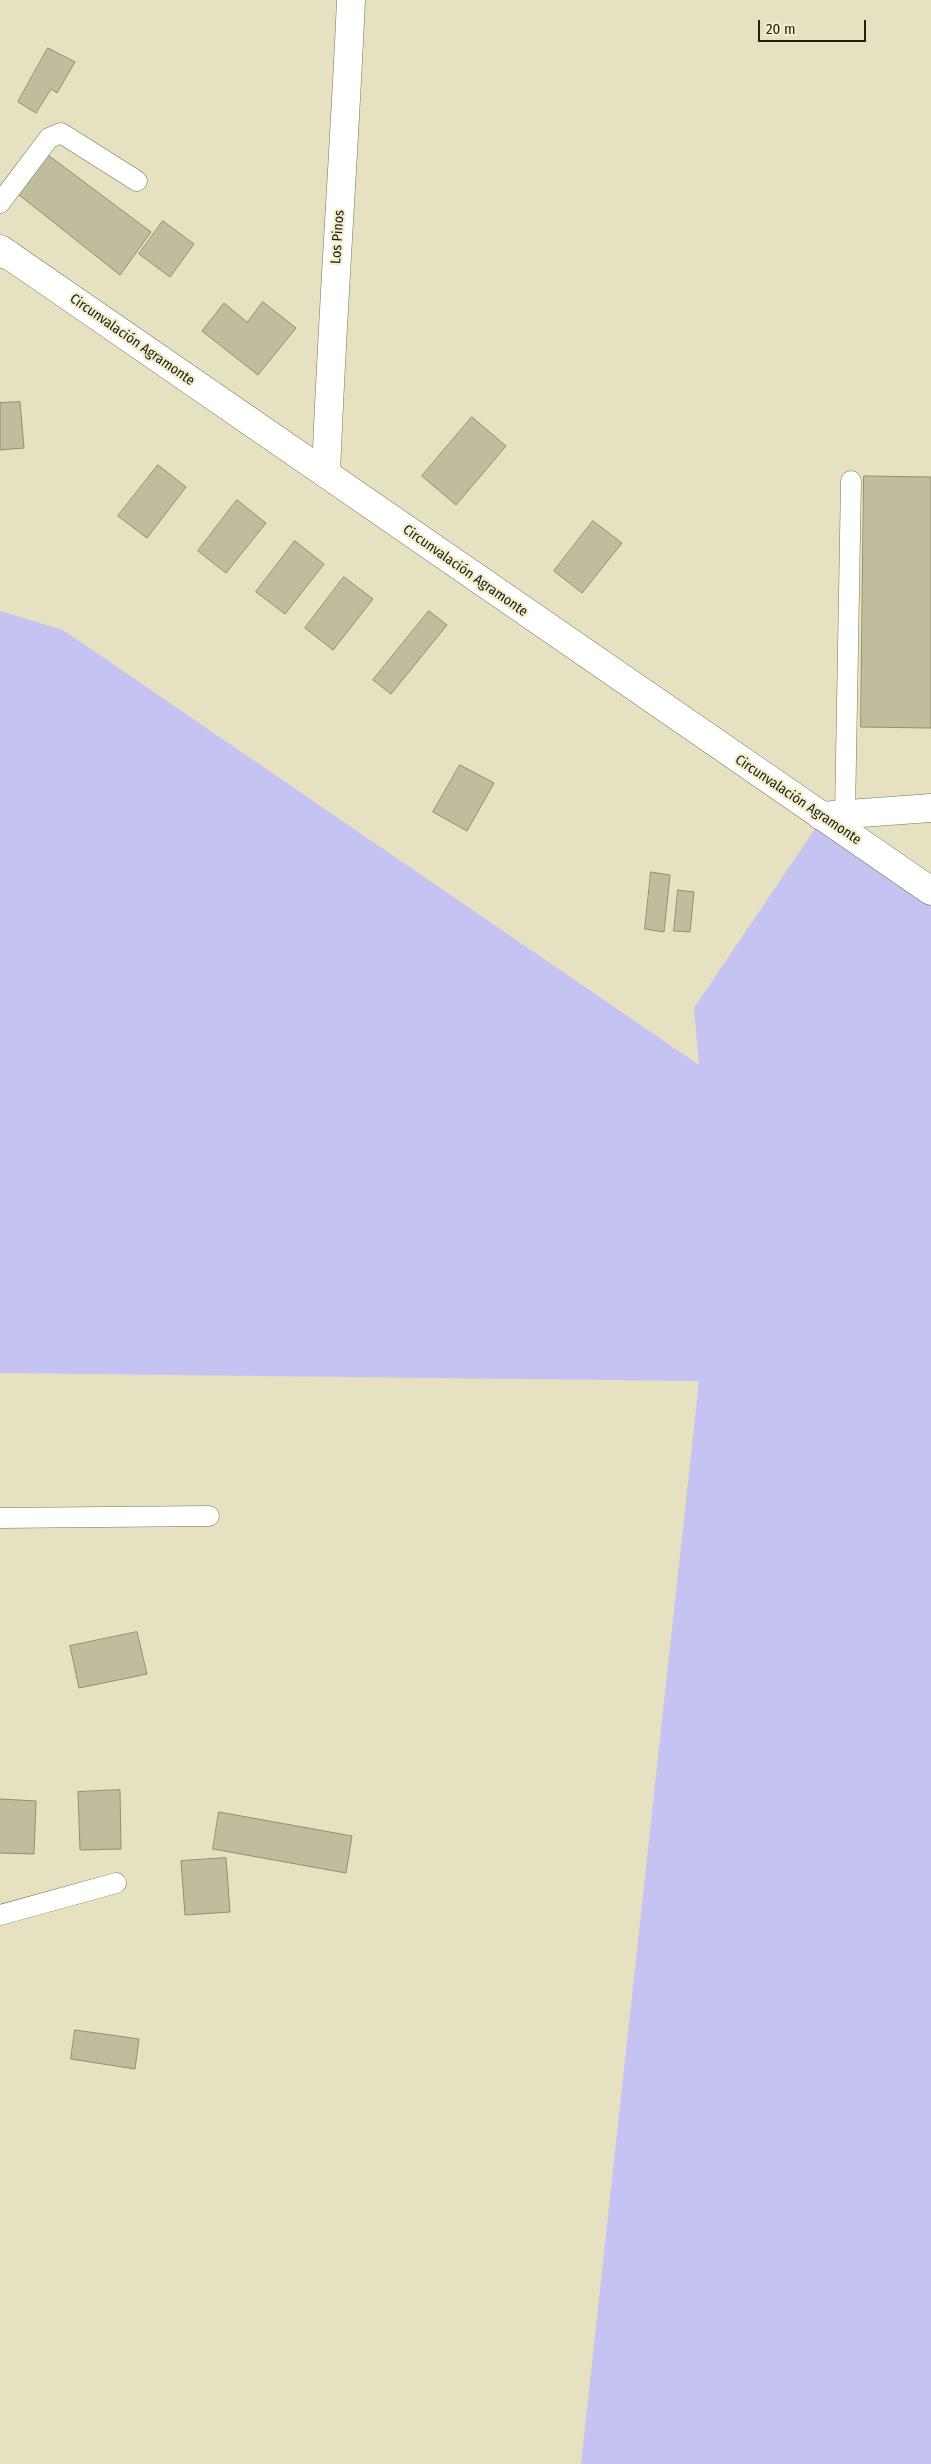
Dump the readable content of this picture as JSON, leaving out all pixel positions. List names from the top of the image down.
{
  "streets": {
    "main road": ["Los Pinos", "Circunvalación Agramonte"]
  },
  "crossings": [
    ["Los Pinos", "Circunvalación Agramonte"]
  ],
  "scale_bar": "20 m"
}
